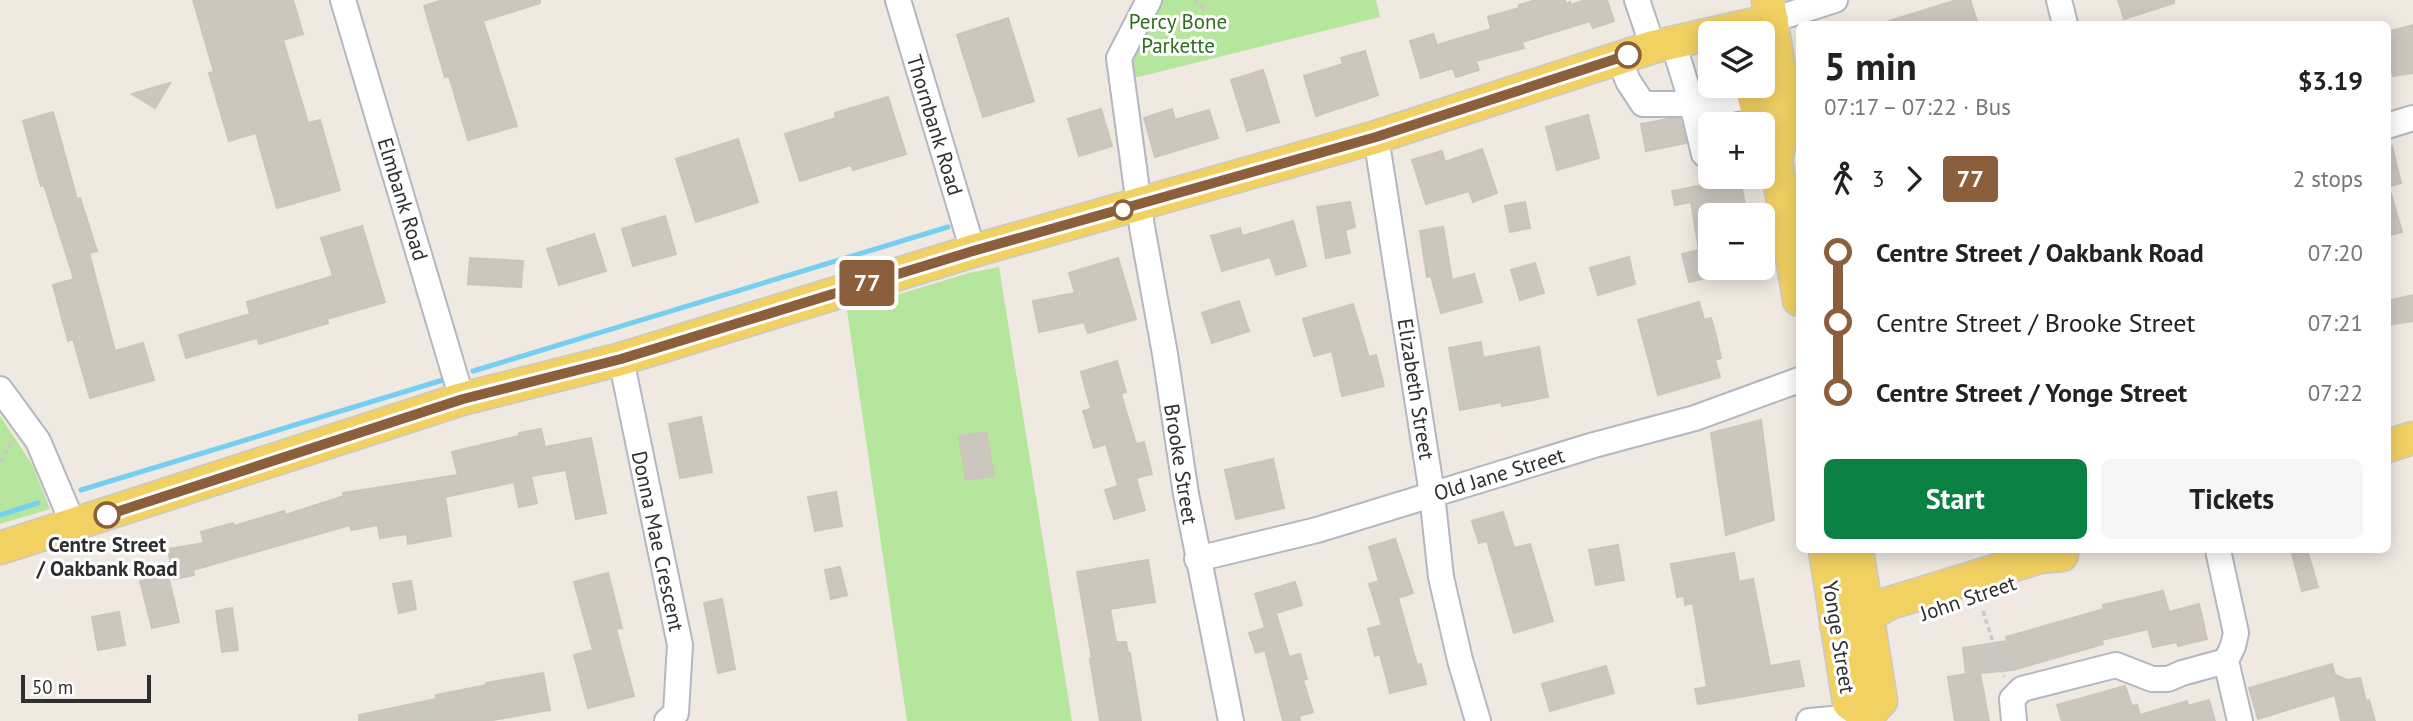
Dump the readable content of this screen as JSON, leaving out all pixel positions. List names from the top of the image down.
{
  "streets": {
    "main road": ["John Street", "Yonge Street"],
    "street": [
      "Thornbank Road",
      "Elmbank Road",
      "Elizabeth Street",
      "Brooke Street",
      "Old Jane Street",
      "Donna Mae Crescent"
    ]
  },
  "crossings": [
    ["Elizabeth Street", "Old Jane Street"],
    ["Brooke Street", "Old Jane Street"],
    ["John Street", "Yonge Street"]
  ],
  "parks": ["Percy Bone Parkette"],
  "places": ["Centre Street / Oakbank Road"],
  "lines": ["bus line 77"],
  "scale_bar": "50 m",
  "page": {
    "on_map": "77",
    "map_buttons": ["+", "−"],
    "heading": ["5 min", "07:17 – 07:22 · Bus", "$3.19"],
    "legs": ["3", "77", "2 stops"],
    "list": [
      {
        "name": "Centre Street / Oakbank Road",
        "value": "07:20"
      },
      {
        "name": "Centre Street / Brooke Street",
        "value": "07:21"
      },
      {
        "name": "Centre Street / Yonge Street",
        "value": "07:22"
      }
    ],
    "buttons": ["Start", "Tickets"],
    "scale": "50 m"
  }
}
